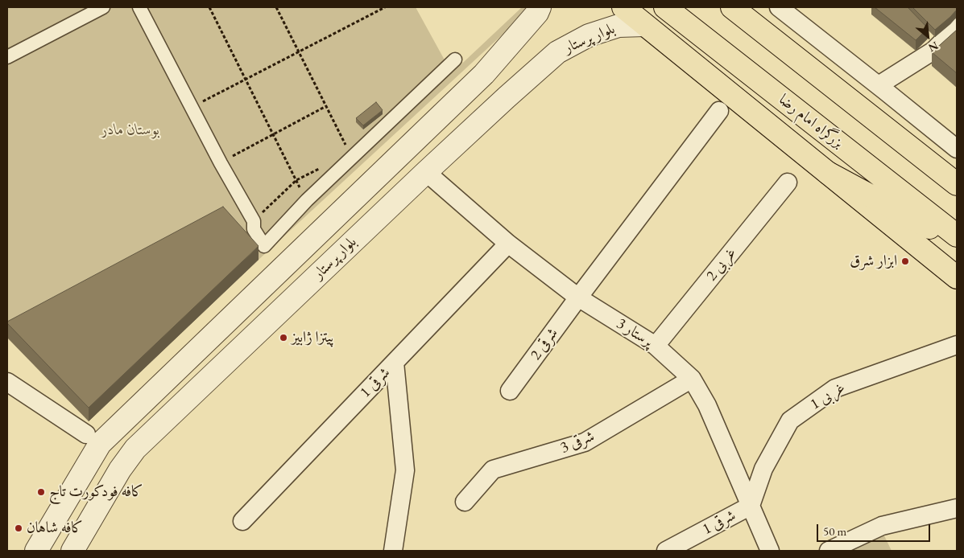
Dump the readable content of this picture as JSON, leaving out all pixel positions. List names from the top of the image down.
{
  "streets": {
    "main road": ["بزرگراه امام رضا"],
    "street": [
      "بلوار پرستار",
      "غربی 2",
      "پرستار 3",
      "شرقی 2",
      "شرقی 1",
      "غربی 1",
      "شرقی 3"
    ]
  },
  "crossings": [
    ["بلوار پرستار", "پرستار 3"],
    ["غربی 2", "پرستار 3"],
    ["پرستار 3", "شرقی 2"],
    ["پرستار 3", "شرقی 1"],
    ["پرستار 3", "غربی 1"],
    ["پرستار 3", "شرقی 3"],
    ["شرقی 1", "غربی 1"]
  ],
  "parks": ["بوستان مادر"],
  "places": [
    "ابزار شرق",
    "پیتزا ژابیز",
    "کافه فودکورت تاج",
    "کافه شاهان"
  ],
  "scale_bar": "50 m",
  "north": "bottom right"
}
